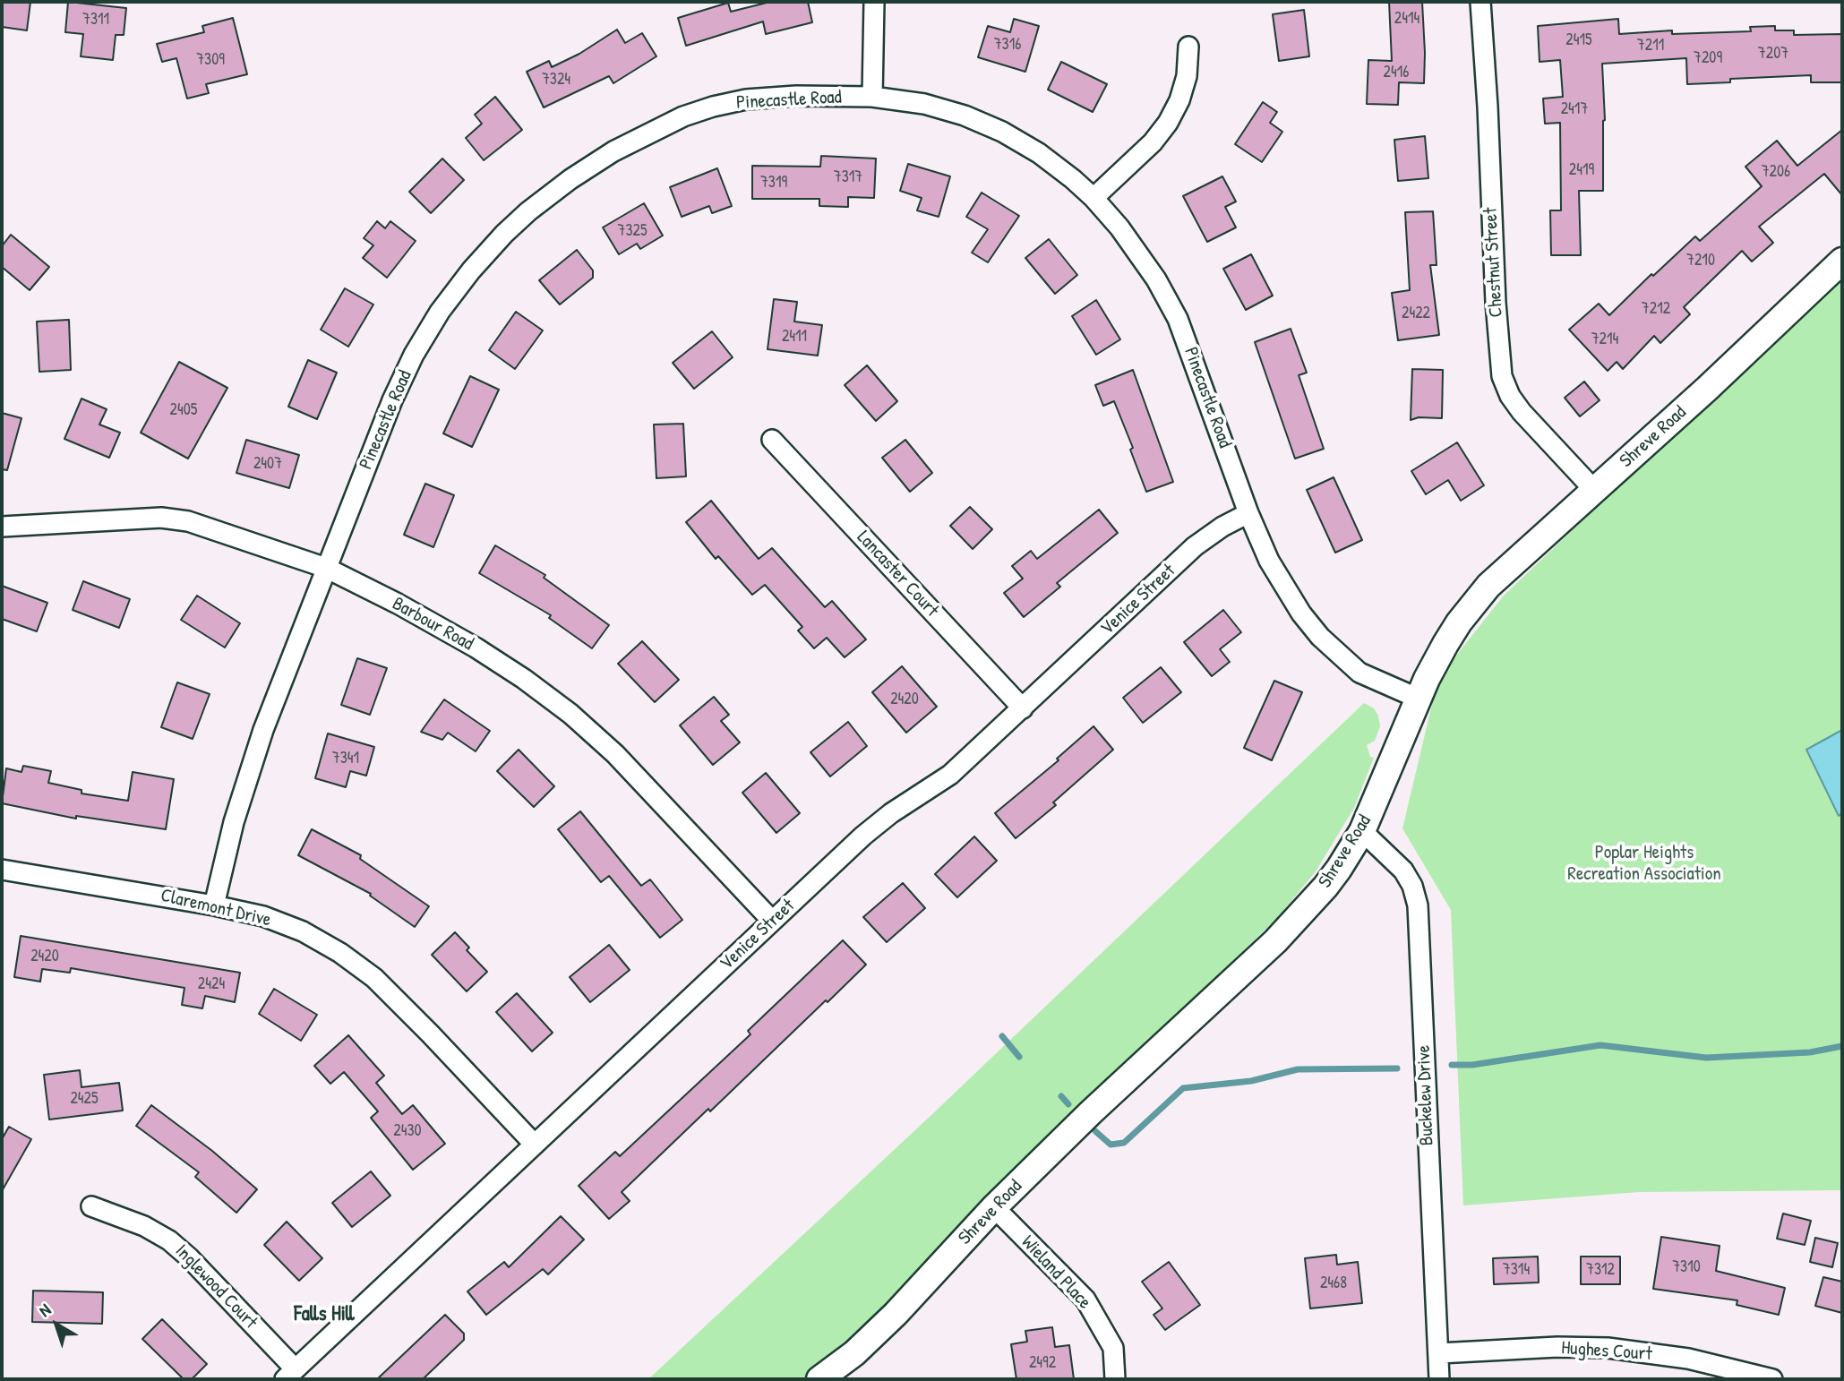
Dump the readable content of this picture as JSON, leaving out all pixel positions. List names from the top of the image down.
{
  "streets": {
    "main road": ["Shreve Road"],
    "street": [
      "Pinecastle Road",
      "Chestnut Street",
      "Lancaster Court",
      "Venice Street",
      "Barbour Road",
      "Claremont Drive",
      "Buckelew Drive",
      "Wieland Place",
      "Inglewood Court",
      "Hughes Court"
    ]
  },
  "crossings": [
    ["Pinecastle Road", "Shreve Road"],
    ["Pinecastle Road", "Venice Street"],
    ["Pinecastle Road", "Barbour Road"],
    ["Pinecastle Road", "Claremont Drive"],
    ["Chestnut Street", "Shreve Road"],
    ["Shreve Road", "Buckelew Drive"],
    ["Shreve Road", "Wieland Place"],
    ["Lancaster Court", "Venice Street"],
    ["Venice Street", "Barbour Road"],
    ["Venice Street", "Claremont Drive"],
    ["Venice Street", "Inglewood Court"],
    ["Buckelew Drive", "Hughes Court"]
  ],
  "districts": ["Falls Hill"],
  "parks": ["Poplar Heights Recreation Association"],
  "house_numbers": [
    "2414",
    "7311",
    "2415",
    "7316",
    "7211",
    "7207",
    "7209",
    "7309",
    "2416",
    "7324",
    "2417",
    "2419",
    "7206",
    "7317",
    "7319",
    "7325",
    "7210",
    "7212",
    "2422",
    "2411",
    "7214",
    "2405",
    "2407",
    "2420",
    "7341",
    "2420",
    "2424",
    "2425",
    "2430",
    "7310",
    "7314",
    "7312",
    "2468",
    "2492"
  ],
  "north": "top left"
}
